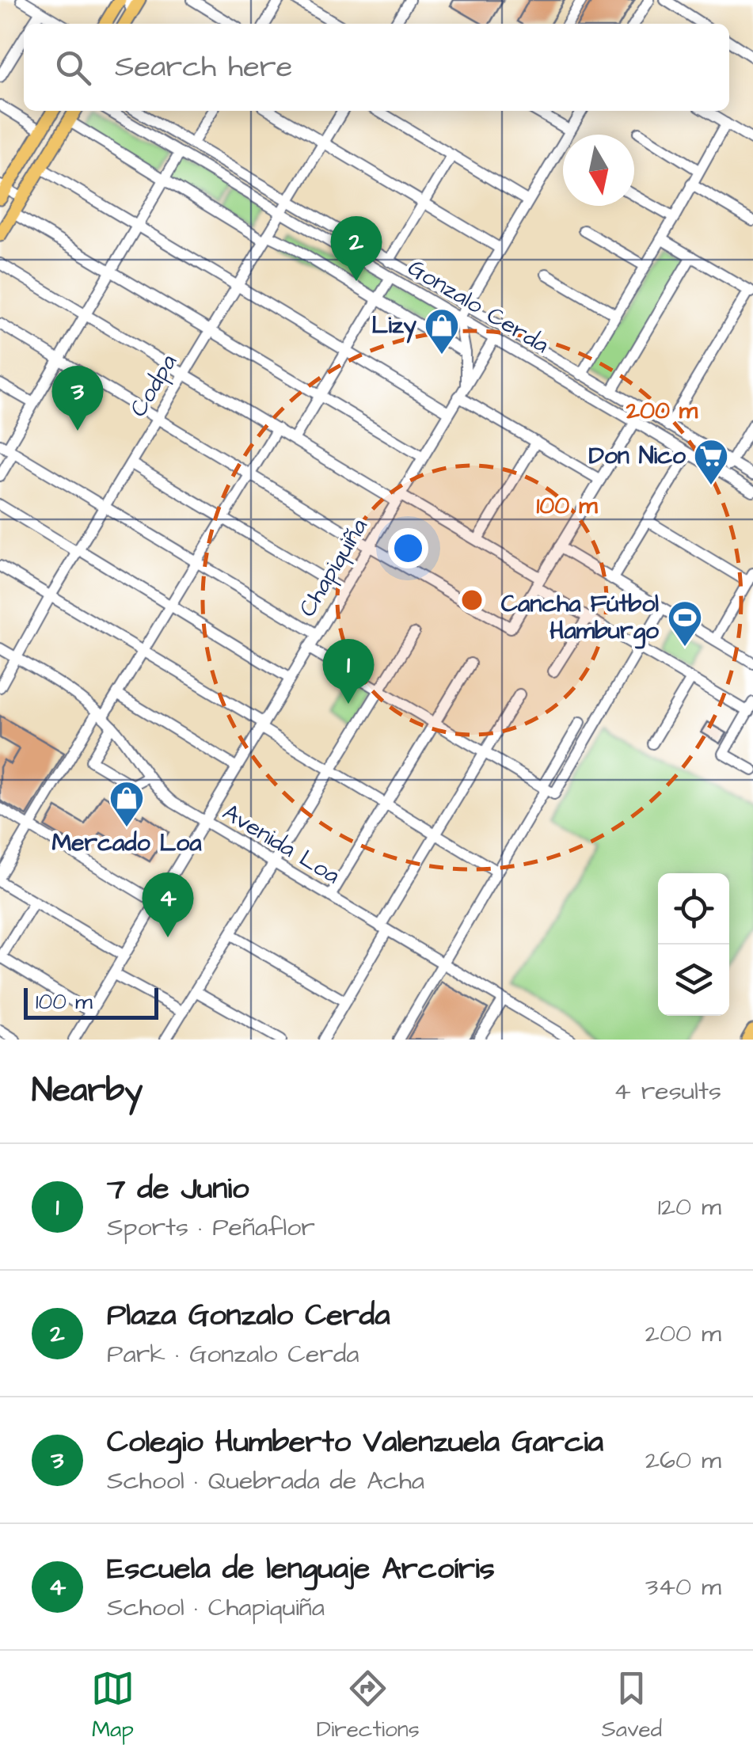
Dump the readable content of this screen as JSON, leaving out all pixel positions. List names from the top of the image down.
{
  "streets": {
    "street": [
      "Gonzalo Cerda",
      "Codpa",
      "Chapiquiña",
      "Avenida Loa"
    ]
  },
  "crossings": [
    ["Gonzalo Cerda", "Codpa"],
    ["Gonzalo Cerda", "Chapiquiña"],
    ["Codpa", "Avenida Loa"],
    ["Chapiquiña", "Avenida Loa"]
  ],
  "places": {
    "shop": ["Lizy", "Mercado Loa"],
    "supermarket": ["Don Nico"],
    "sports": ["Cancha Fútbol Hamburgo"]
  },
  "scale_bar": "100 m",
  "north": "bottom",
  "page": {
    "search": "Search here",
    "pins": [
      "2",
      "3",
      "1",
      "4"
    ],
    "scale": "100 m",
    "heading": ["Nearby", "4 results"],
    "list": [
      {
        "mark": "1",
        "name": "7 de Junio",
        "note": "Sports · Peñaflor",
        "value": "120 m"
      },
      {
        "mark": "2",
        "name": "Plaza Gonzalo Cerda",
        "note": "Park · Gonzalo Cerda",
        "value": "200 m"
      },
      {
        "mark": "3",
        "name": "Colegio Humberto Valenzuela Garcia",
        "note": "School · Quebrada de Acha",
        "value": "260 m"
      },
      {
        "mark": "4",
        "name": "Escuela de lenguaje Arcoíris",
        "note": "School · Chapiquiña",
        "value": "340 m"
      }
    ],
    "nav": ["Map", "Directions", "Saved"]
  },
  "rings": ["200 m", "100 m"]
}
